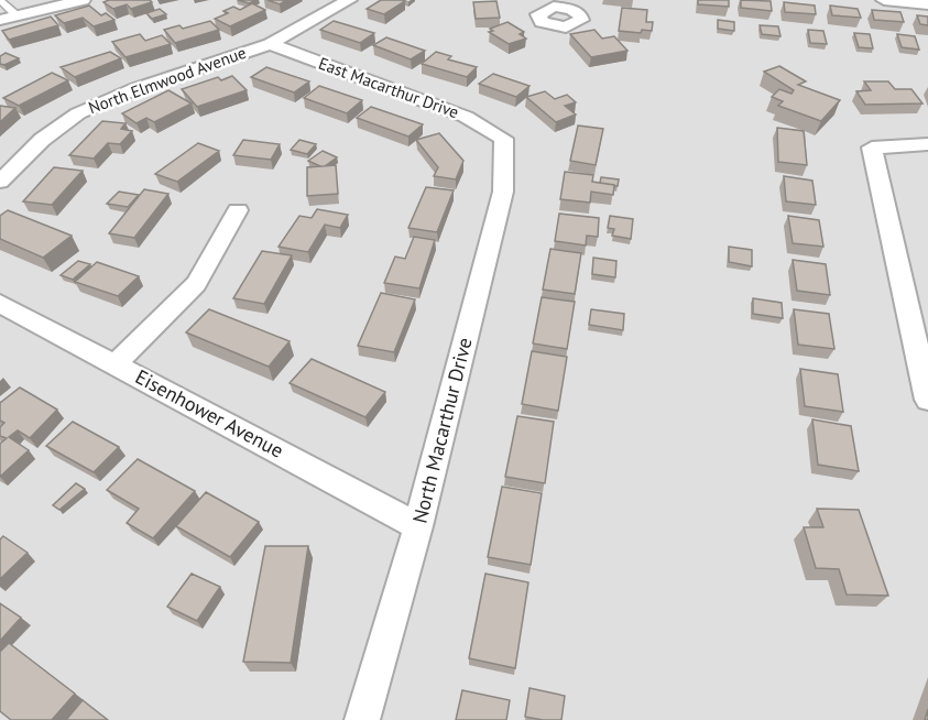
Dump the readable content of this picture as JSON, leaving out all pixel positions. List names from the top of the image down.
{
  "streets": {
    "street": [
      "North Elmwood Avenue",
      "East Macarthur Drive",
      "Eisenhower Avenue",
      "North Macarthur Drive"
    ]
  },
  "crossings": [
    ["North Elmwood Avenue", "East Macarthur Drive"],
    ["East Macarthur Drive", "North Macarthur Drive"],
    ["Eisenhower Avenue", "North Macarthur Drive"]
  ]
}
